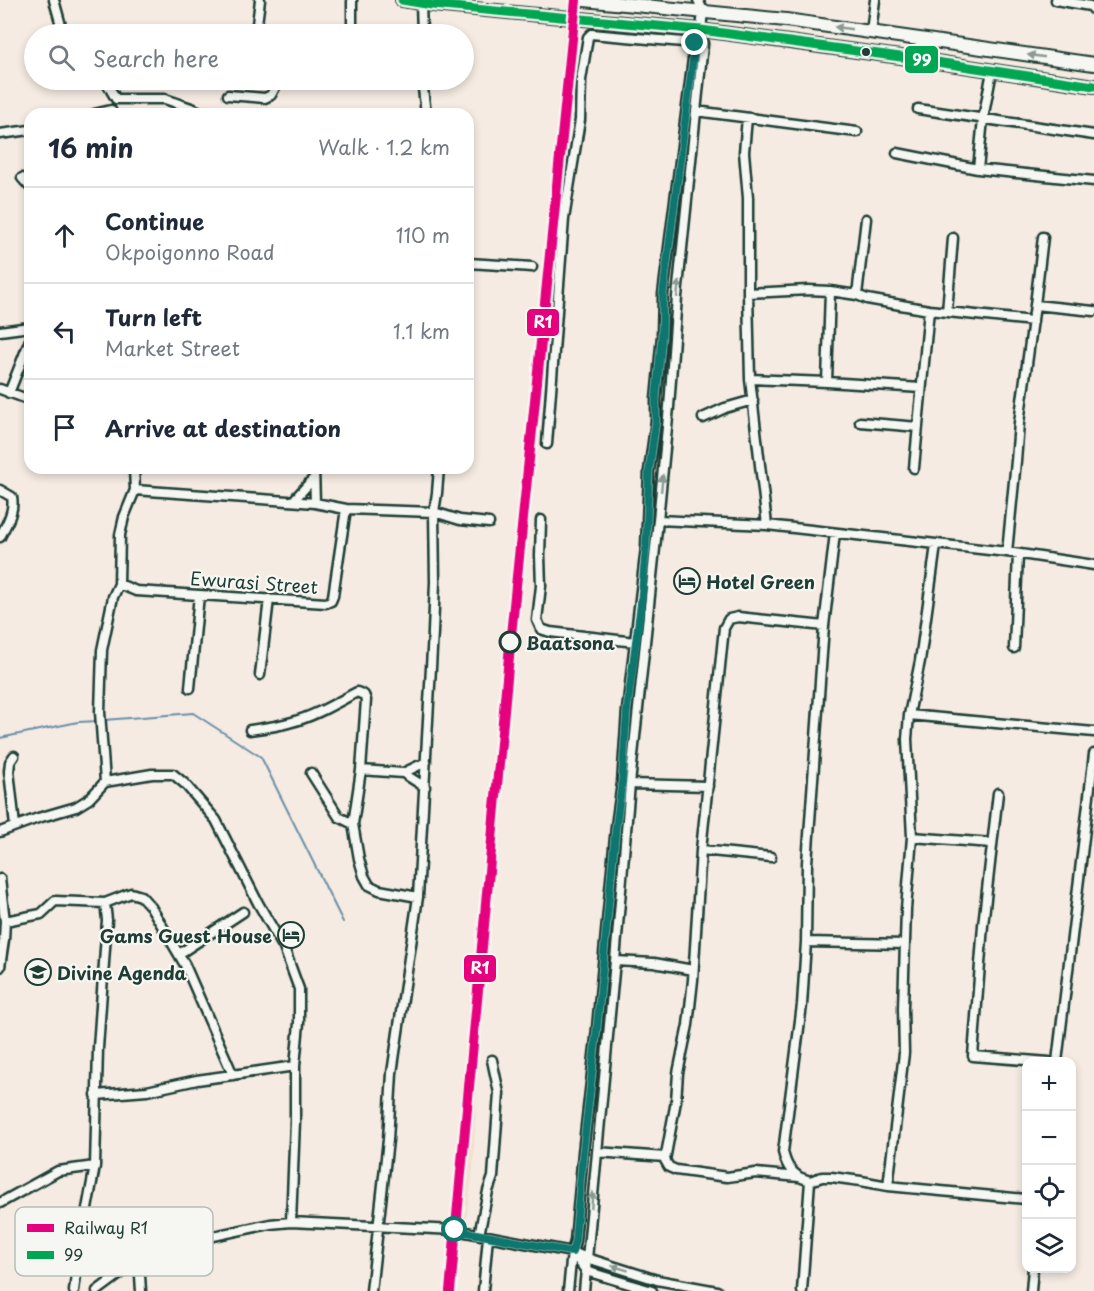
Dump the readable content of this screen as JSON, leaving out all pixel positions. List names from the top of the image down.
{
  "streets": {
    "street": ["Ewurasi Street"]
  },
  "places": {
    "hotel": ["Hotel Green", "Gams Guest House"],
    "other": ["Baatsona"],
    "school or university": ["Divine Agenda"]
  },
  "lines": ["rail line R1", "transit line 99"],
  "legend": ["Railway R1", "99"],
  "page": {
    "search": "Search here",
    "heading": ["16 min", "Walk · 1.2 km"],
    "list": [
      ["Continue", "Okpoigonno Road", "110 m"],
      ["Turn left", "Market Street", "1.1 km"],
      "Arrive at destination"
    ],
    "map_buttons": ["+", "−"]
  }
}
